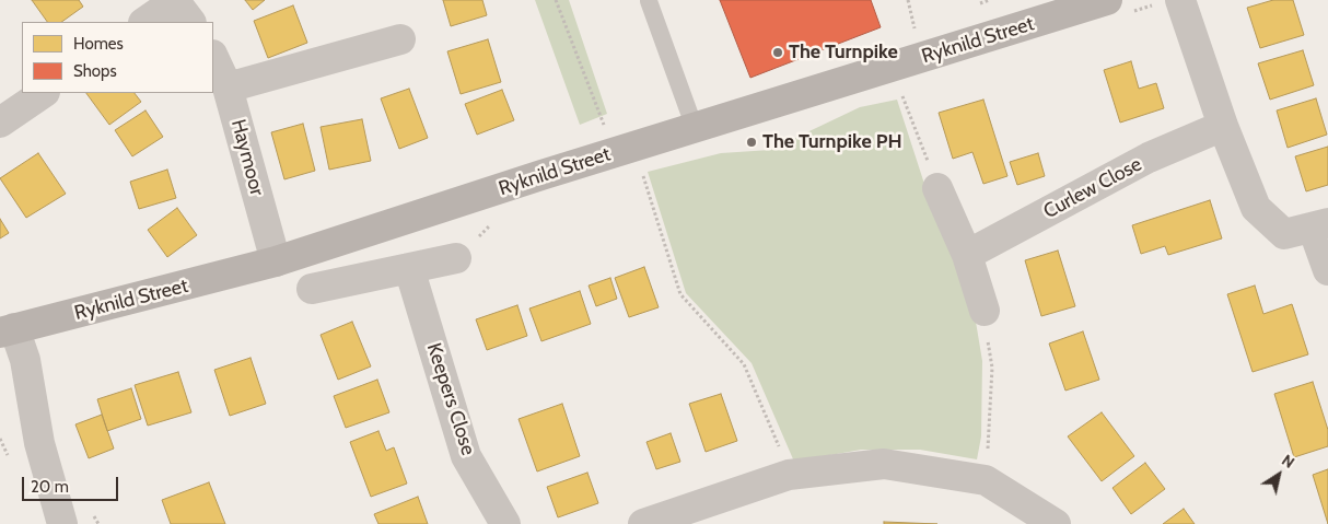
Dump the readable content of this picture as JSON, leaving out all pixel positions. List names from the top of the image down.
{
  "streets": {
    "street": [
      "Ryknild Street",
      "Haymoor",
      "Curlew Close",
      "Keepers Close"
    ]
  },
  "crossings": [
    ["Ryknild Street", "Haymoor"]
  ],
  "places": ["The Turnpike", "The Turnpike PH"],
  "legend": ["Homes", "Shops"],
  "scale_bar": "20 m",
  "north": "top right"
}
